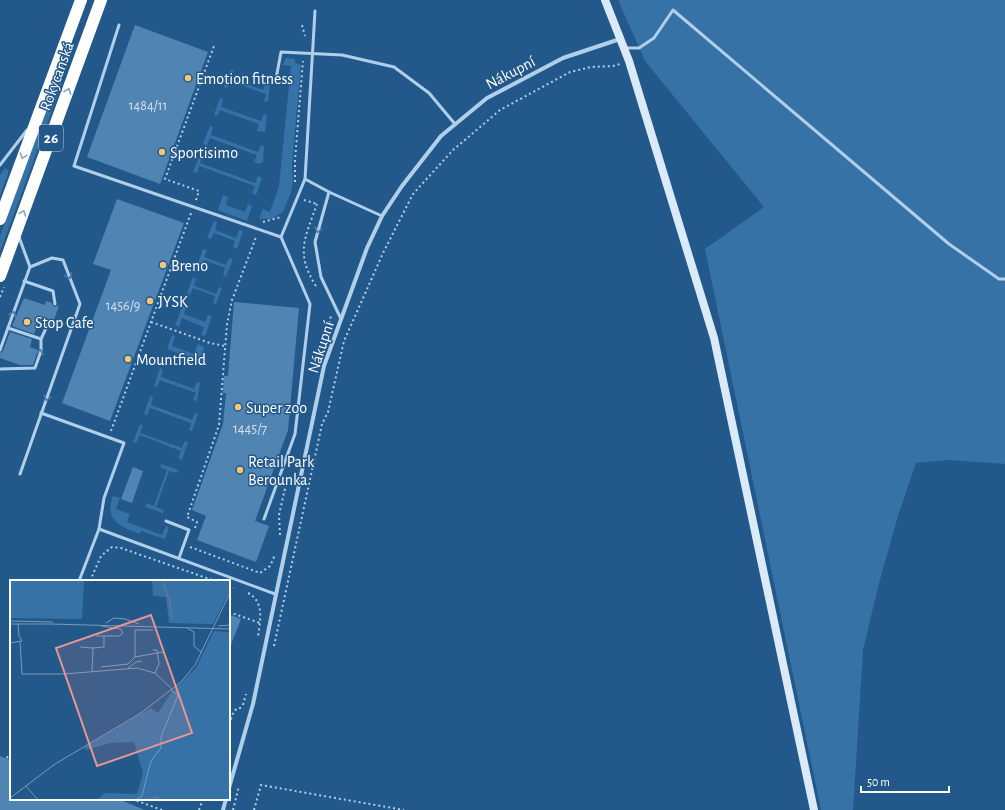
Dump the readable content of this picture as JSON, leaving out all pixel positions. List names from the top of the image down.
{
  "streets": {
    "highway": ["Rokycanská", "26"],
    "street": ["Nákupní"]
  },
  "places": [
    "Emotion fitness",
    "Sportisimo",
    "Breno",
    "JYSK",
    "Stop Cafe",
    "Mountfield",
    "Super zoo",
    "Retail Park Berounka"
  ],
  "house_numbers": ["1484/11", "1456/9", "1445/7"],
  "scale_bar": "50 m"
}
